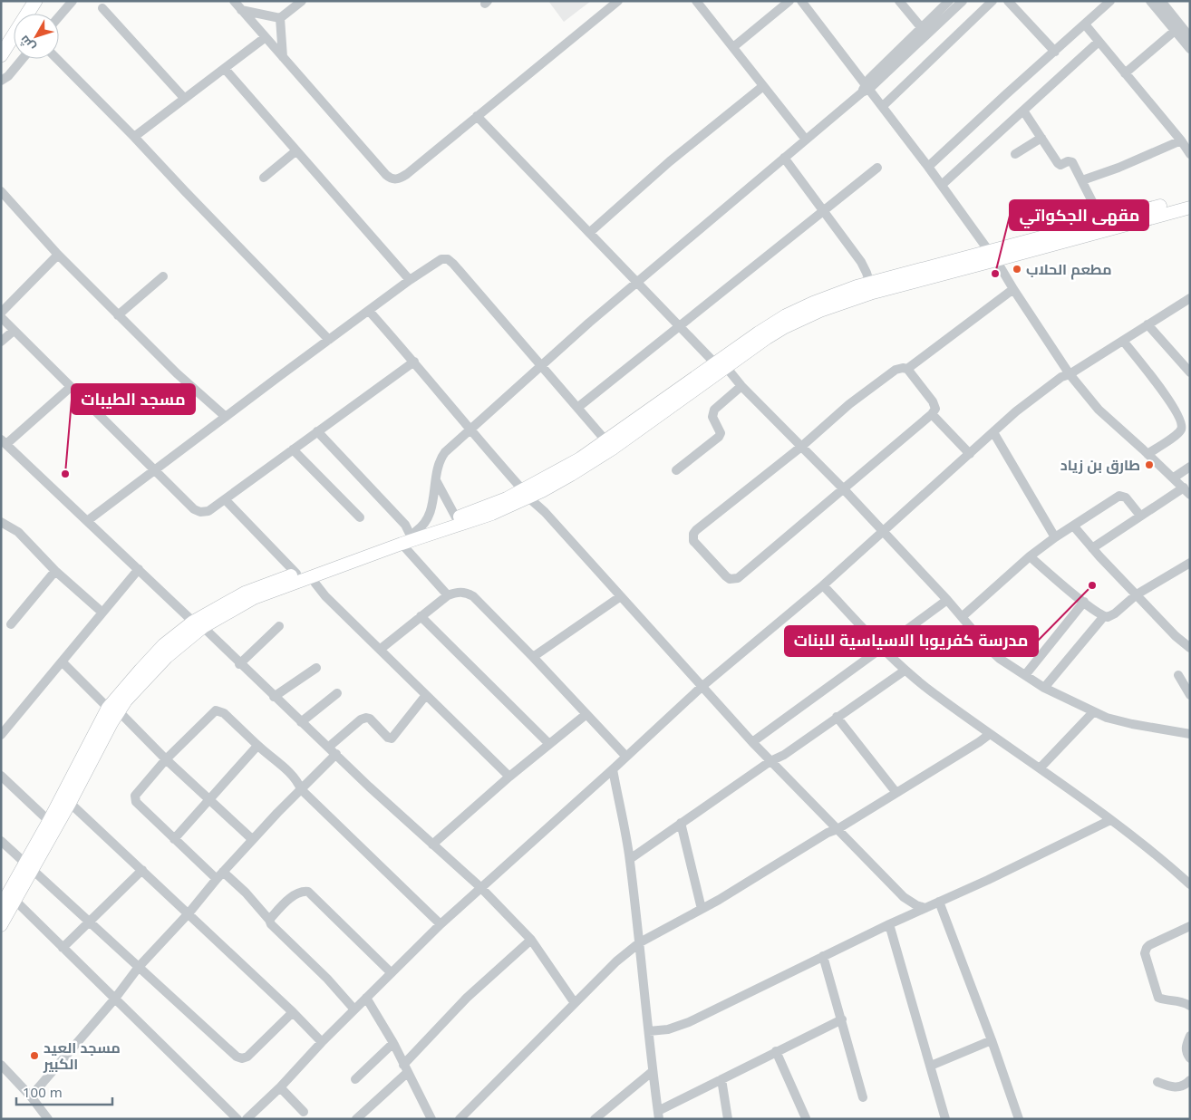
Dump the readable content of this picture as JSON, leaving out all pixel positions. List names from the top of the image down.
{
  "places": [
    "مطعم الحلاب",
    "مقهى الجكواتي",
    "طارق بن زياد",
    "مسجد الطيبات",
    "مدرسة كفريوبا الاسياسية للبنات",
    "مسجد العيد الكبير"
  ],
  "scale_bar": "100 m",
  "north": "bottom left"
}
